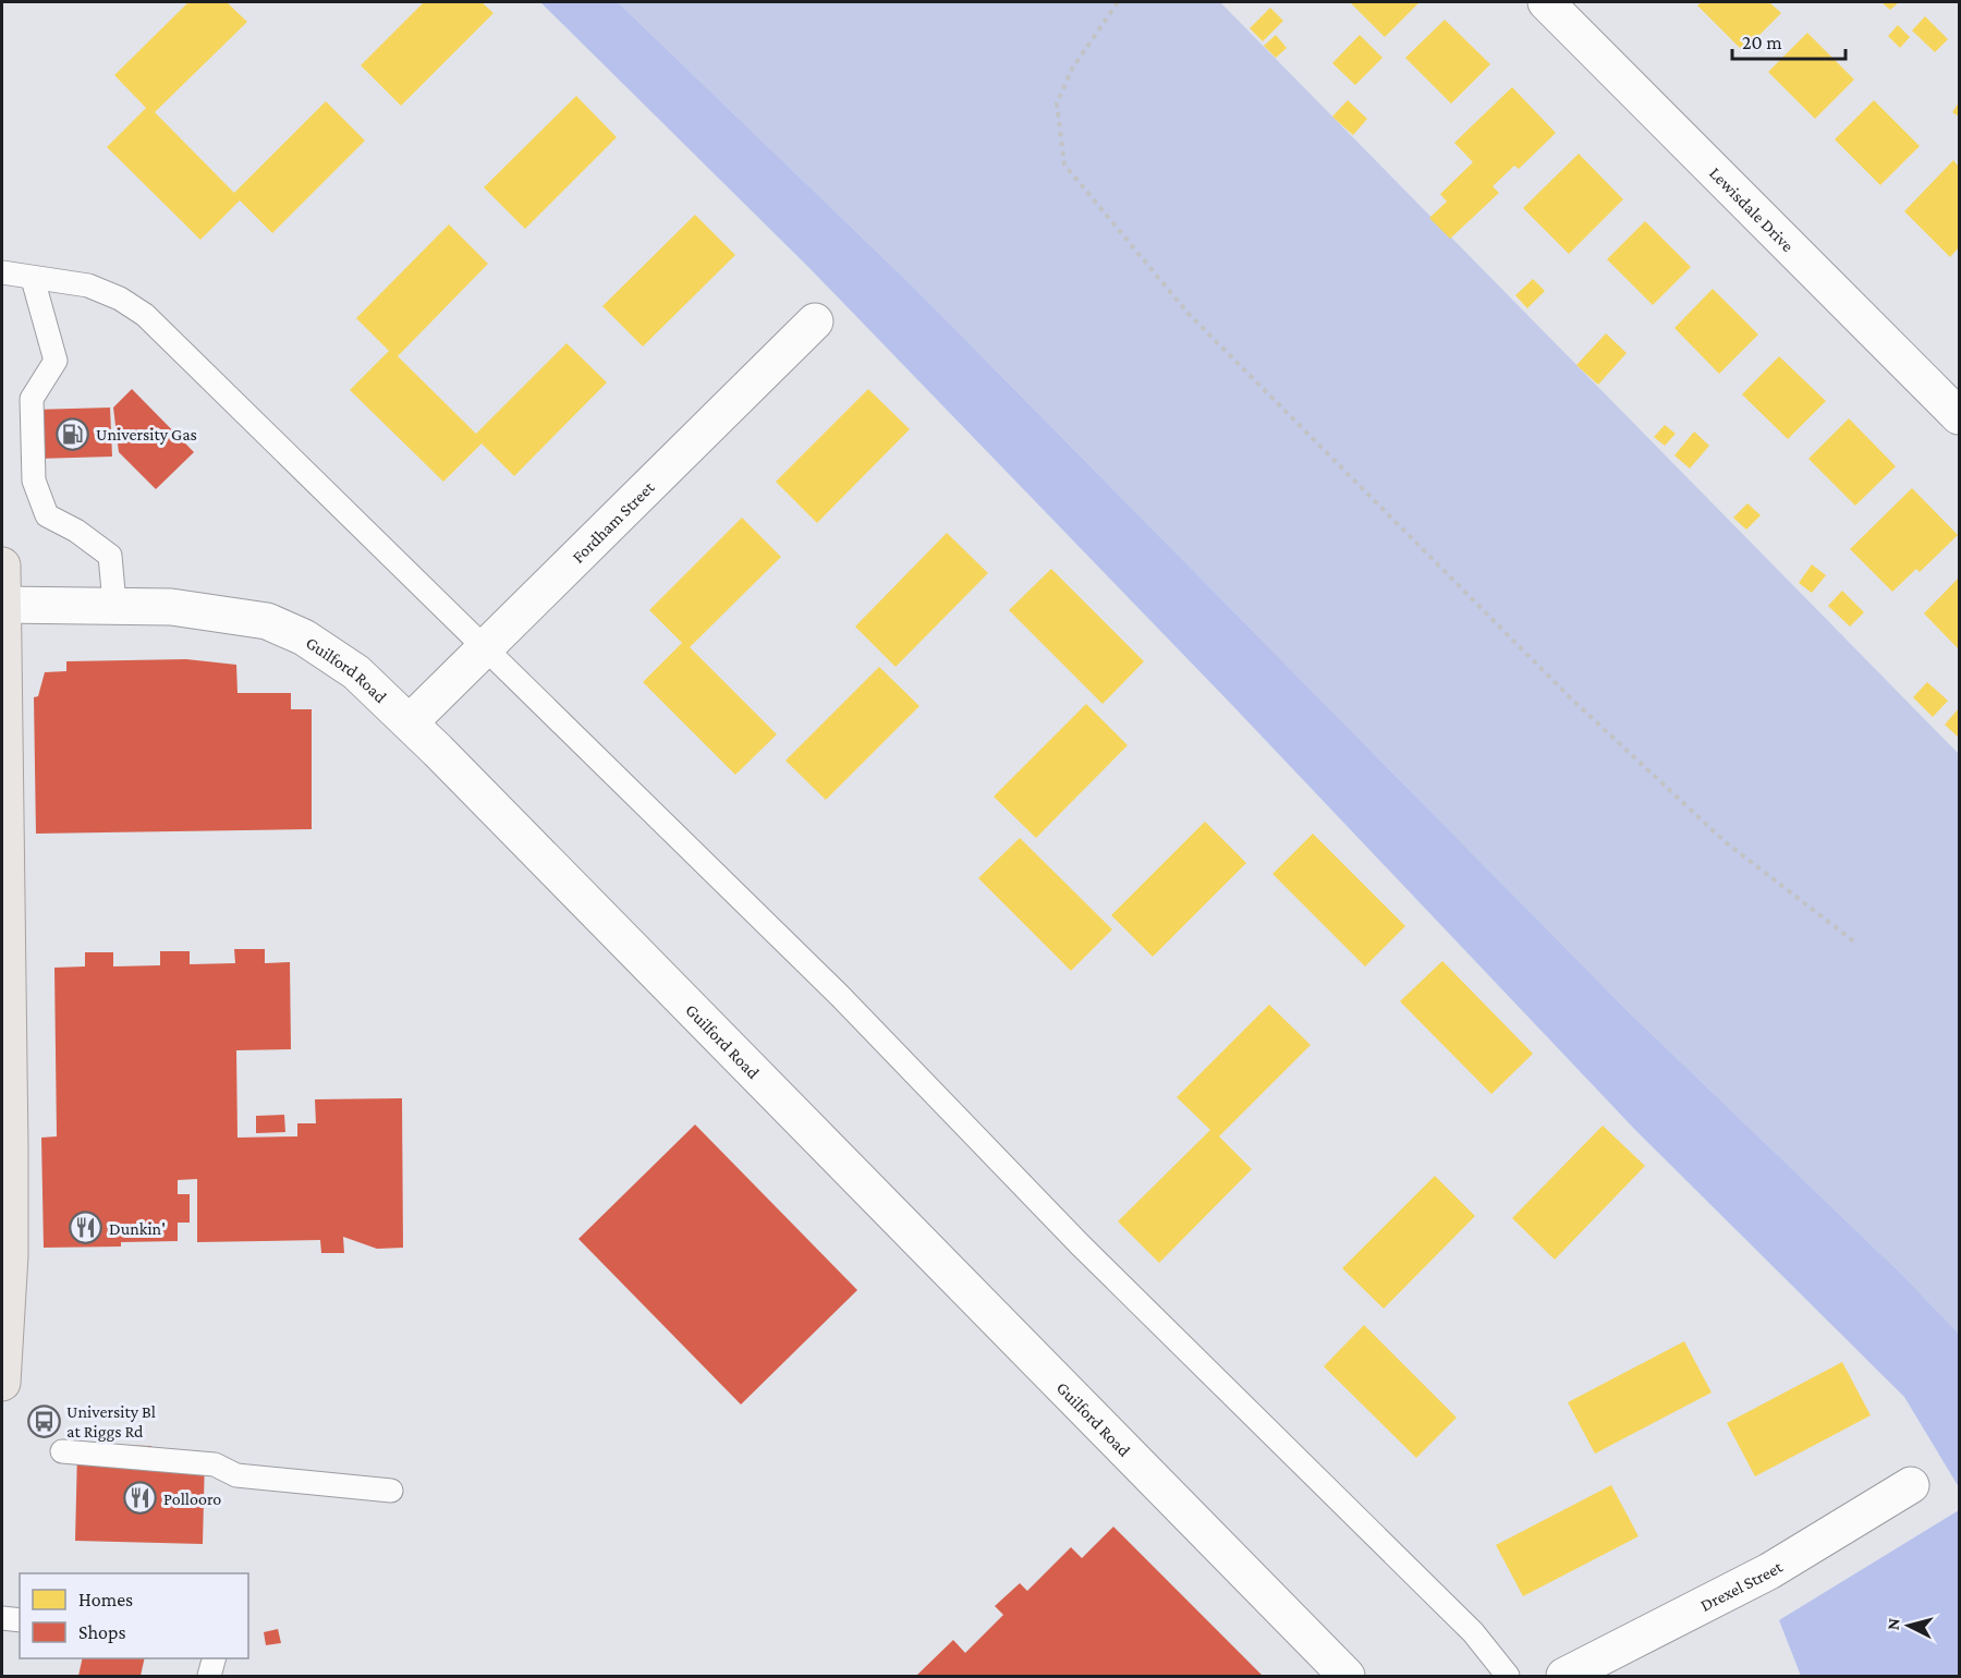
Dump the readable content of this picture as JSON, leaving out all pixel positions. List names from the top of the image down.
{
  "streets": {
    "street": [
      "Lewisdale Drive",
      "Fordham Street",
      "Guilford Road",
      "Drexel Street"
    ]
  },
  "crossings": [
    ["Fordham Street", "Guilford Road"]
  ],
  "places": {
    "fuel station": ["University Gas"],
    "restaurant": ["Dunkin'", "Pollooro"],
    "bus stop": ["University Bl at Riggs Rd"]
  },
  "legend": ["Homes", "Shops"],
  "scale_bar": "20 m",
  "north": "left"
}
